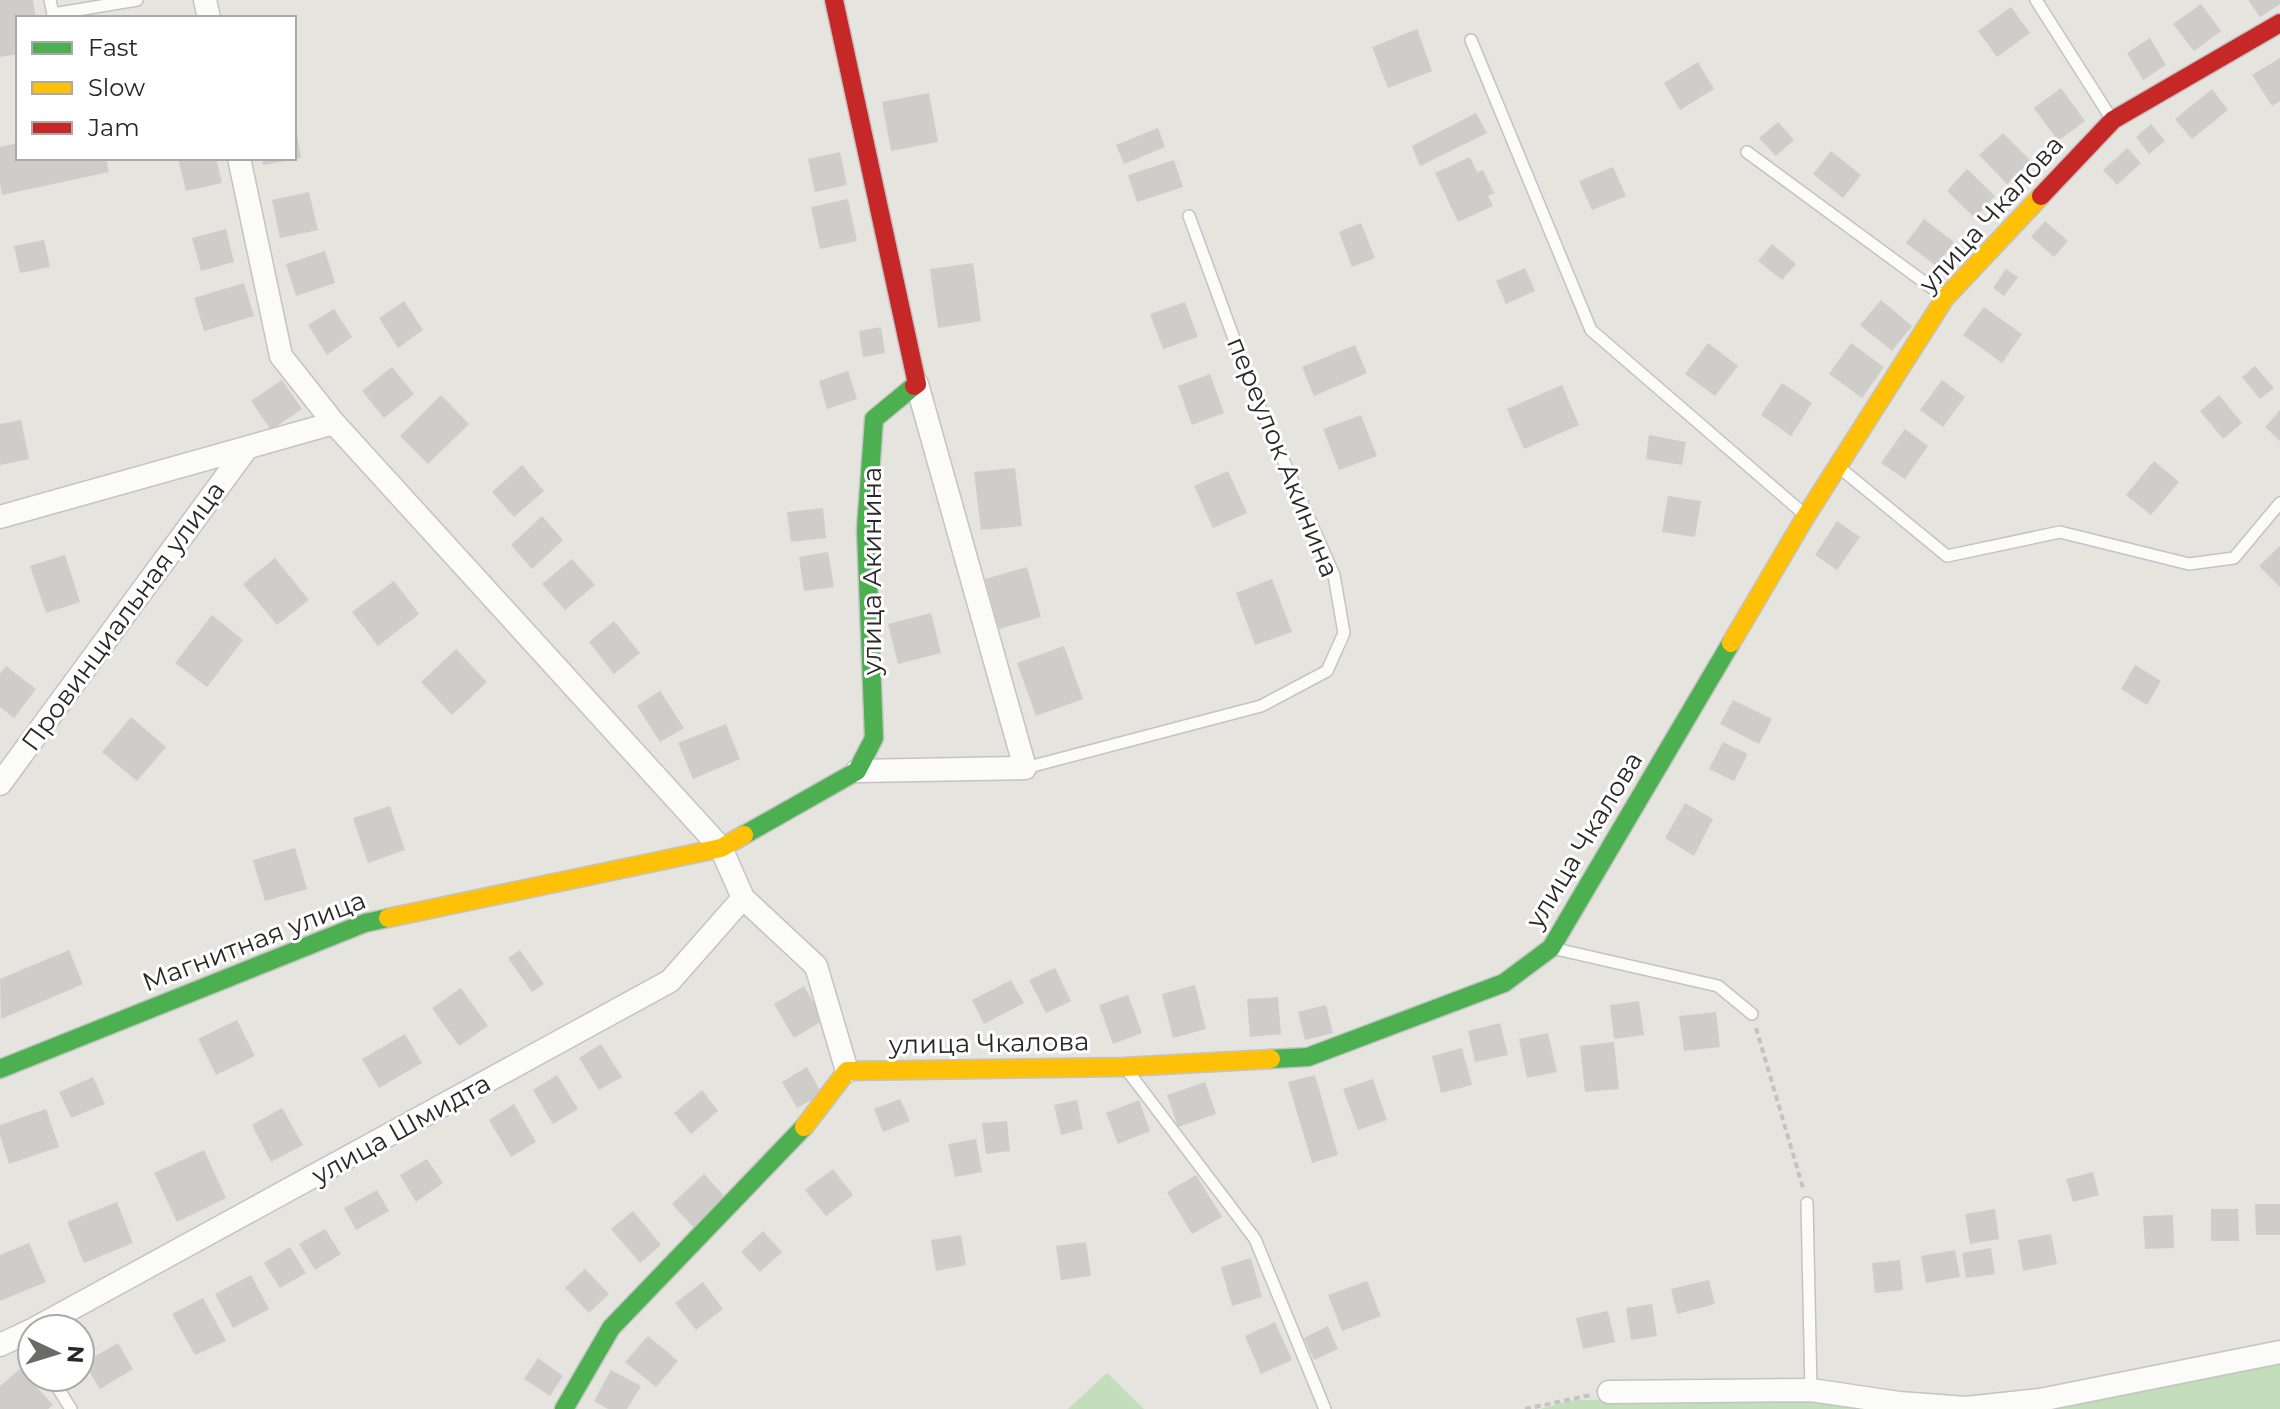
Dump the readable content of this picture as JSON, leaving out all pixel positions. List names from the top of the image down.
{
  "streets": {
    "street": [
      "улица Чкалова",
      "улица Акинина",
      "Провинциальная улица",
      "Магнитная улица",
      "улица Шмидта"
    ],
    "lane": ["переулок Акинина"]
  },
  "legend": ["Fast", "Slow", "Jam"],
  "north": "right"
}
